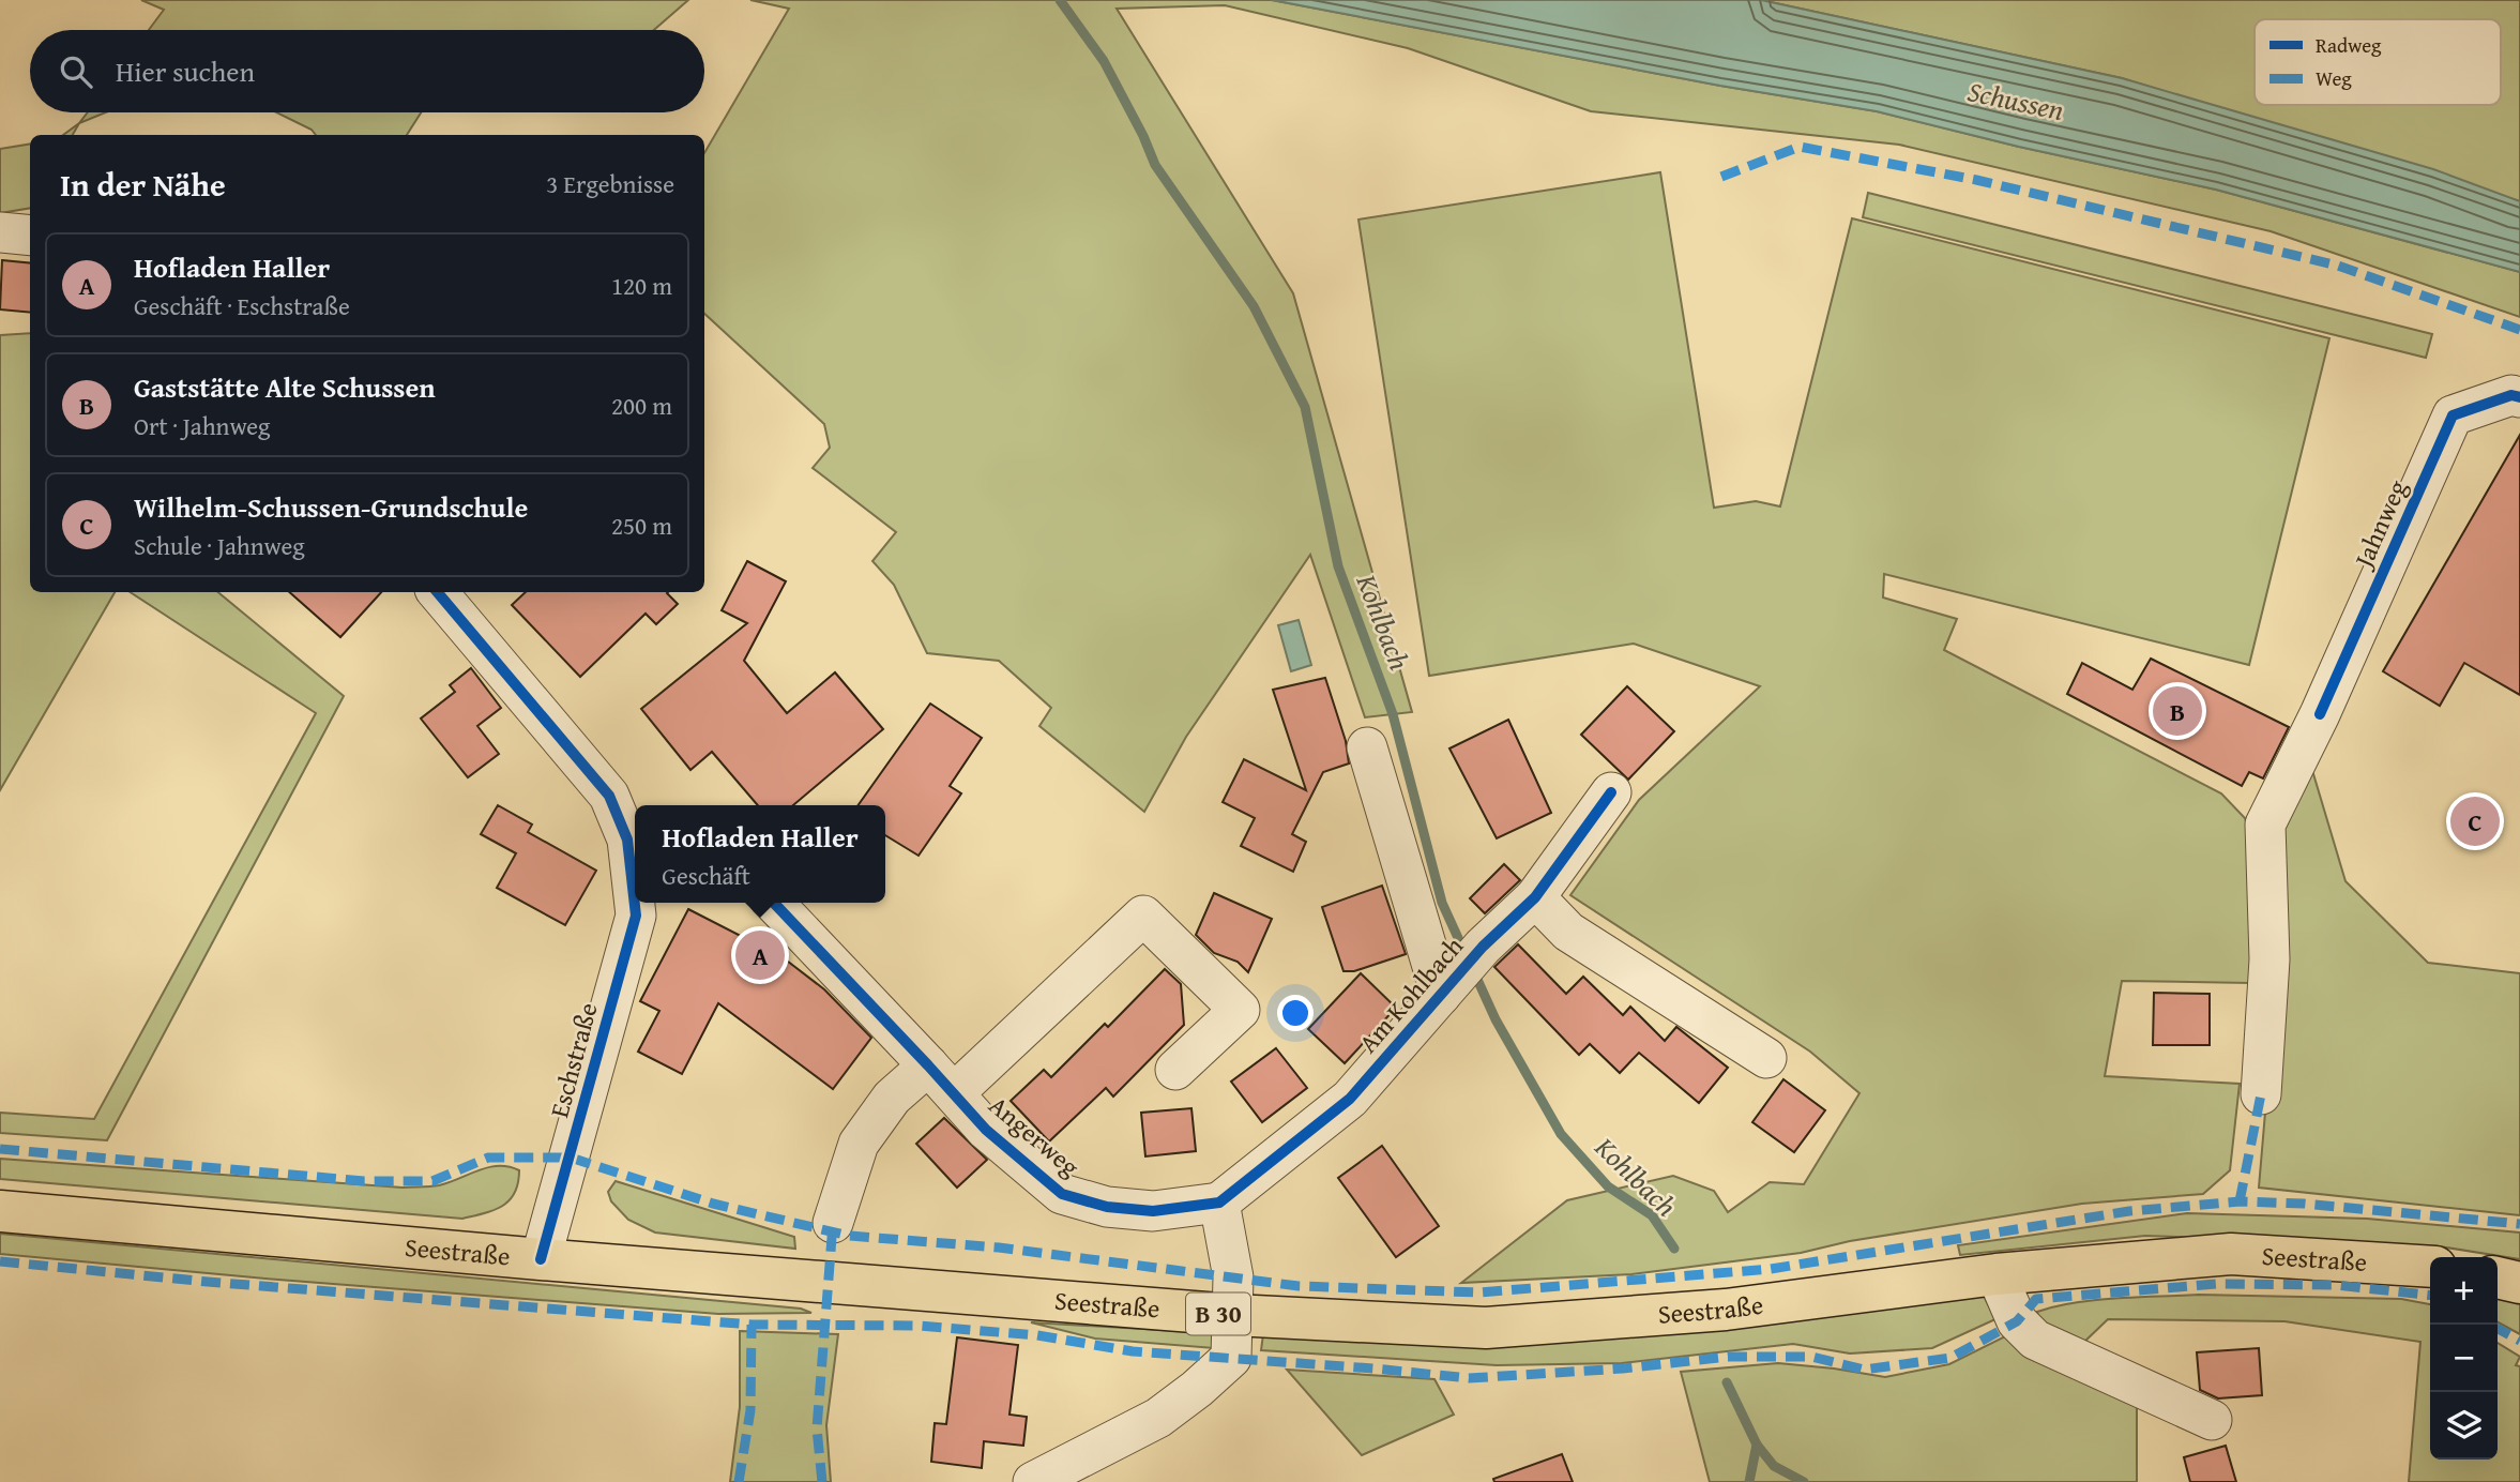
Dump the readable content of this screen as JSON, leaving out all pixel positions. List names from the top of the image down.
{
  "streets": {
    "main road": ["Seestraße", "B 30"],
    "street": [
      "Jahnweg",
      "Am Kohlbach",
      "Eschstraße",
      "Angerweg"
    ]
  },
  "crossings": [
    ["Am Kohlbach", "Angerweg"],
    ["Eschstraße", "Seestraße"]
  ],
  "water": ["Schussen", "Kohlbach"],
  "legend": ["Radweg", "Weg"],
  "page": {
    "search": "Hier suchen",
    "heading": ["In der Nähe", "3 Ergebnisse"],
    "list": [
      {
        "mark": "A",
        "name": "Hofladen Haller",
        "note": "Geschäft · Eschstraße",
        "value": "120 m"
      },
      {
        "mark": "B",
        "name": "Gaststätte Alte Schussen",
        "note": "Ort · Jahnweg",
        "value": "200 m"
      },
      {
        "mark": "C",
        "name": "Wilhelm-Schussen-Grundschule",
        "note": "Schule · Jahnweg",
        "value": "250 m"
      }
    ],
    "pins": ["B", "C", "A"],
    "popup": ["Hofladen Haller", "Geschäft"],
    "map_buttons": ["+", "−"]
  }
}
